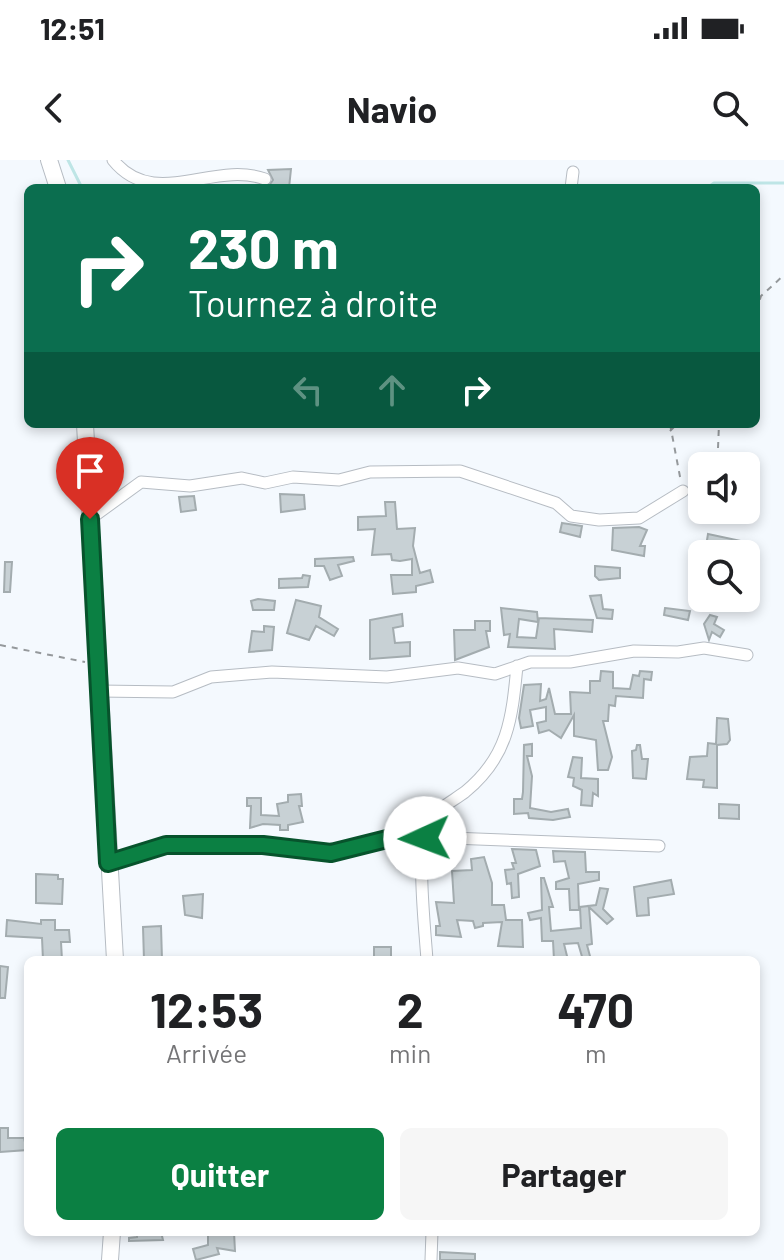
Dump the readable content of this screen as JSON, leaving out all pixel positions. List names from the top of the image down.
{
  "page": {
    "status": "12:51",
    "header": "Navio",
    "turn": ["230 m", "Tournez à droite"],
    "eta": [
      "12:53",
      "Arrivée",
      "2",
      "min",
      "470",
      "m"
    ],
    "buttons": ["Quitter", "Partager"]
  }
}
